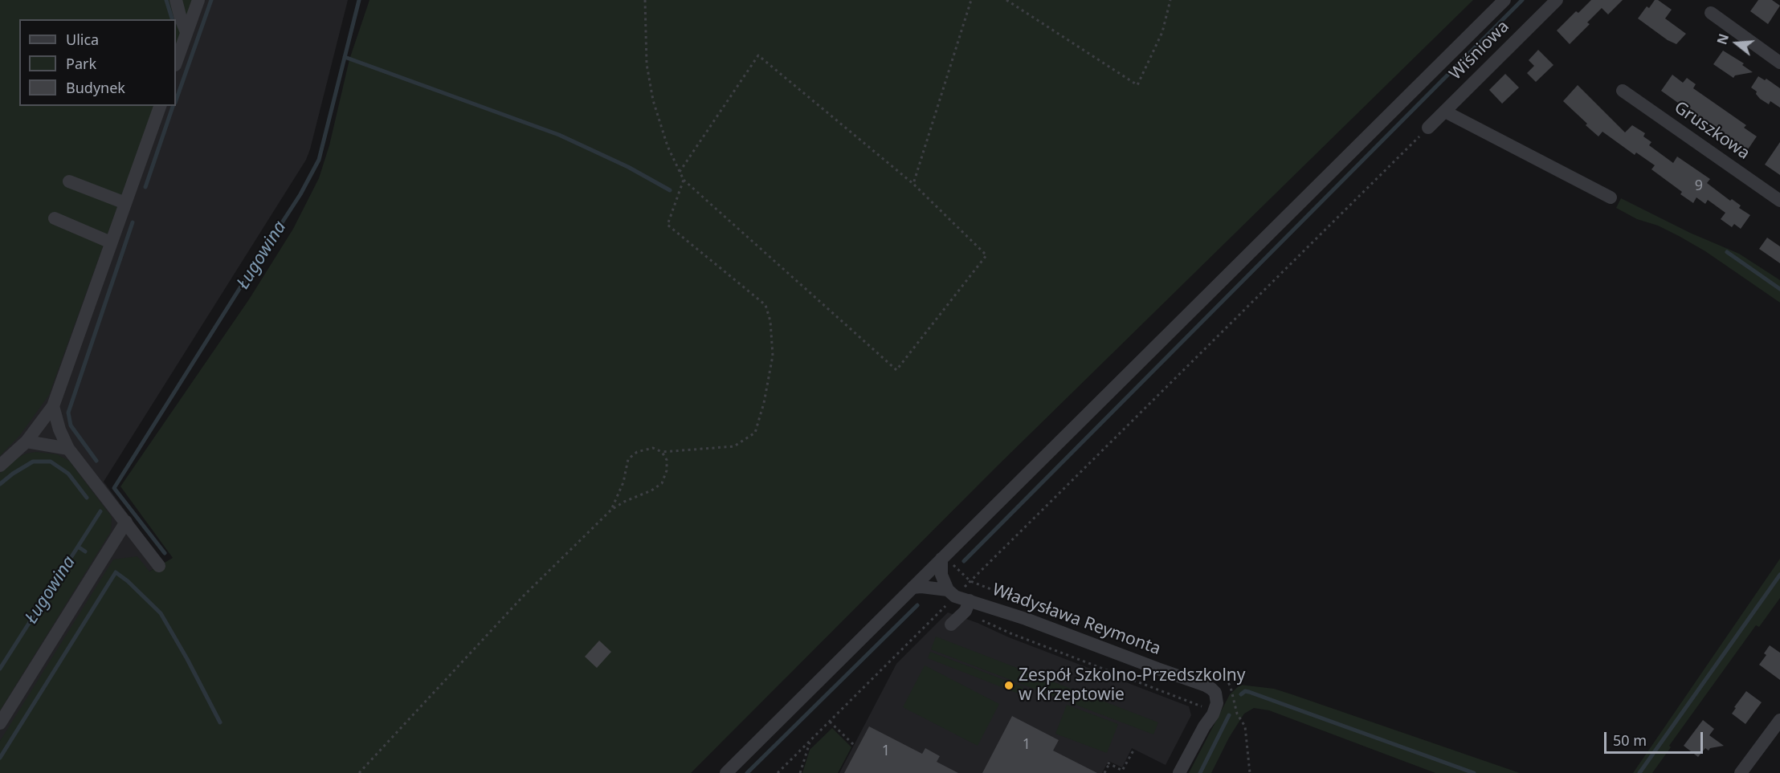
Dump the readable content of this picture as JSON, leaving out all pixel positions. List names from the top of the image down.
{
  "streets": {
    "street": ["Wiśniowa", "Gruszkowa", "Władysława Reymonta"]
  },
  "water": ["Ługowina"],
  "places": ["Zespół Szkolno-Przedszkolny w Krzeptowie"],
  "house_numbers": ["9", "1", "1"],
  "legend": ["Ulica", "Park", "Budynek"],
  "scale_bar": "50 m",
  "north": "left"
}
